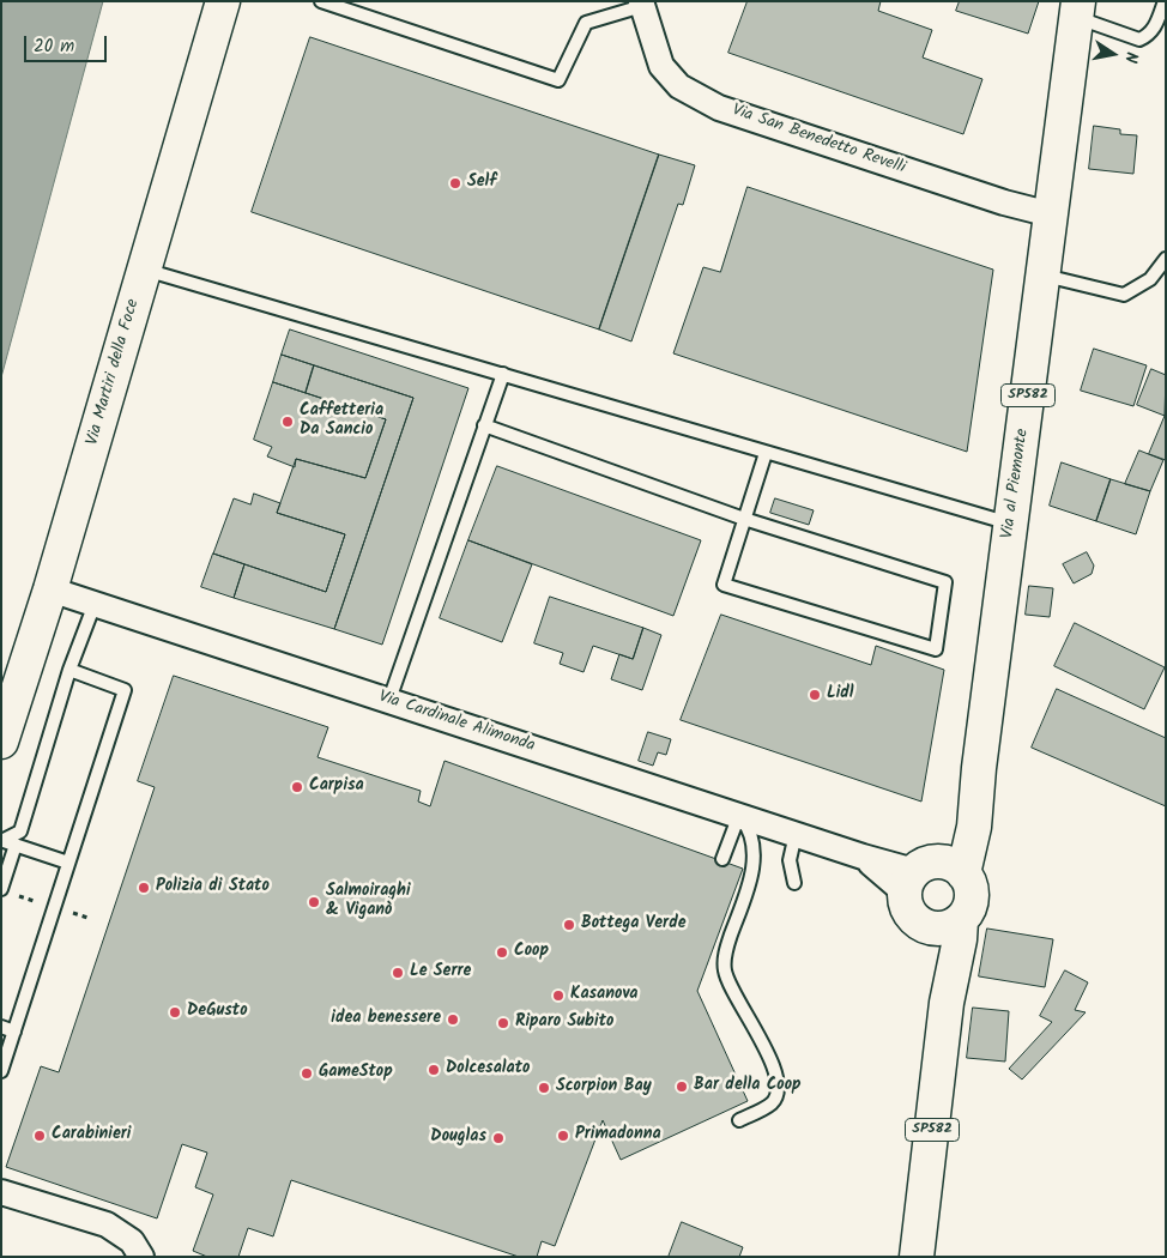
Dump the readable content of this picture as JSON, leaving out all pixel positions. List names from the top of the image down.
{
  "streets": {
    "main road": ["Via Martiri della Foce", "SP582", "Via al Piemonte"],
    "street": ["Via San Benedetto Revelli", "Via Cardinale Alimonda"]
  },
  "crossings": [
    ["Via San Benedetto Revelli", "Via al Piemonte"],
    ["Via Martiri della Foce", "Via Cardinale Alimonda"],
    ["Via al Piemonte", "Via Cardinale Alimonda"]
  ],
  "places": [
    "Self",
    "Caffetteria Da Sancio",
    "Lidl",
    "Carpisa",
    "Polizia di Stato",
    "Salmoiraghi & Viganò",
    "Bottega Verde",
    "Coop",
    "Le Serre",
    "Kasanova",
    "DeGusto",
    "idea benessere",
    "Riparo Subito",
    "Dolcesalato",
    "GameStop",
    "Bar della Coop",
    "Scorpion Bay",
    "Carabinieri",
    "Primadonna",
    "Douglas"
  ],
  "scale_bar": "20 m",
  "north": "right"
}
